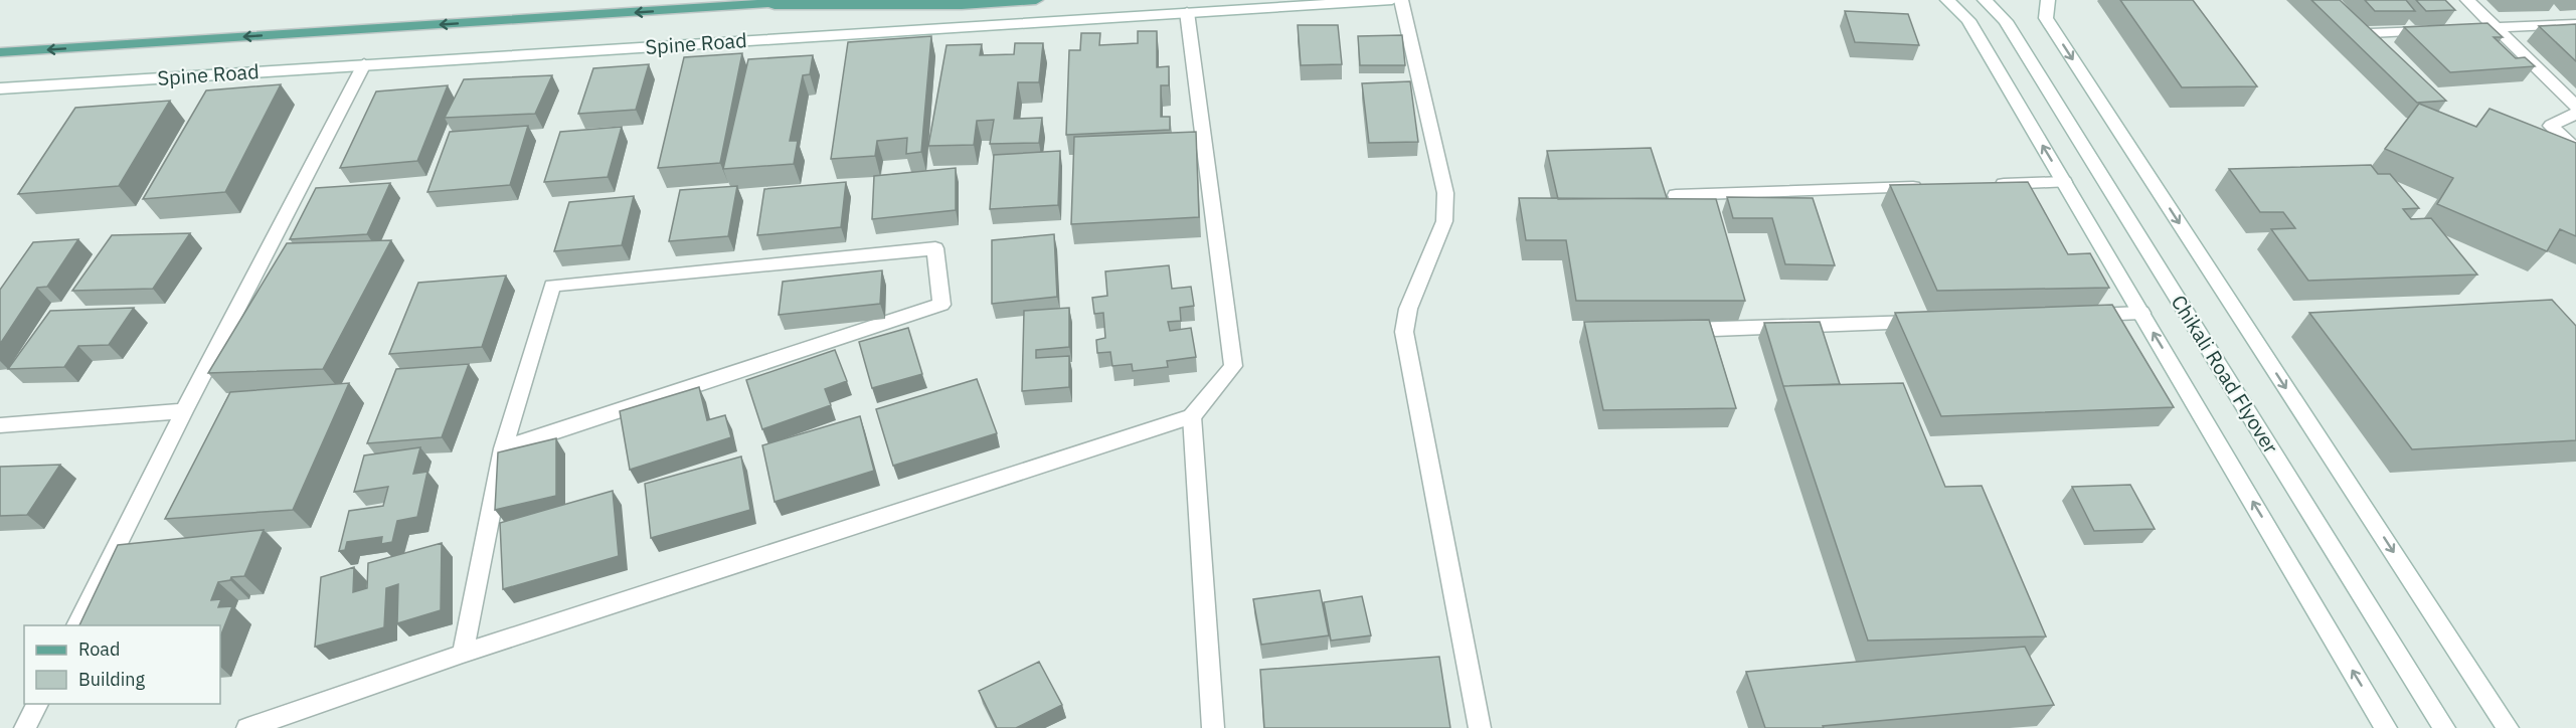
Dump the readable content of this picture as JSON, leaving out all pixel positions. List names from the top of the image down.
{
  "streets": {
    "main road": ["Spine Road"],
    "street": ["Chikali Road Flyover"]
  },
  "legend": ["Road", "Building"]
}
